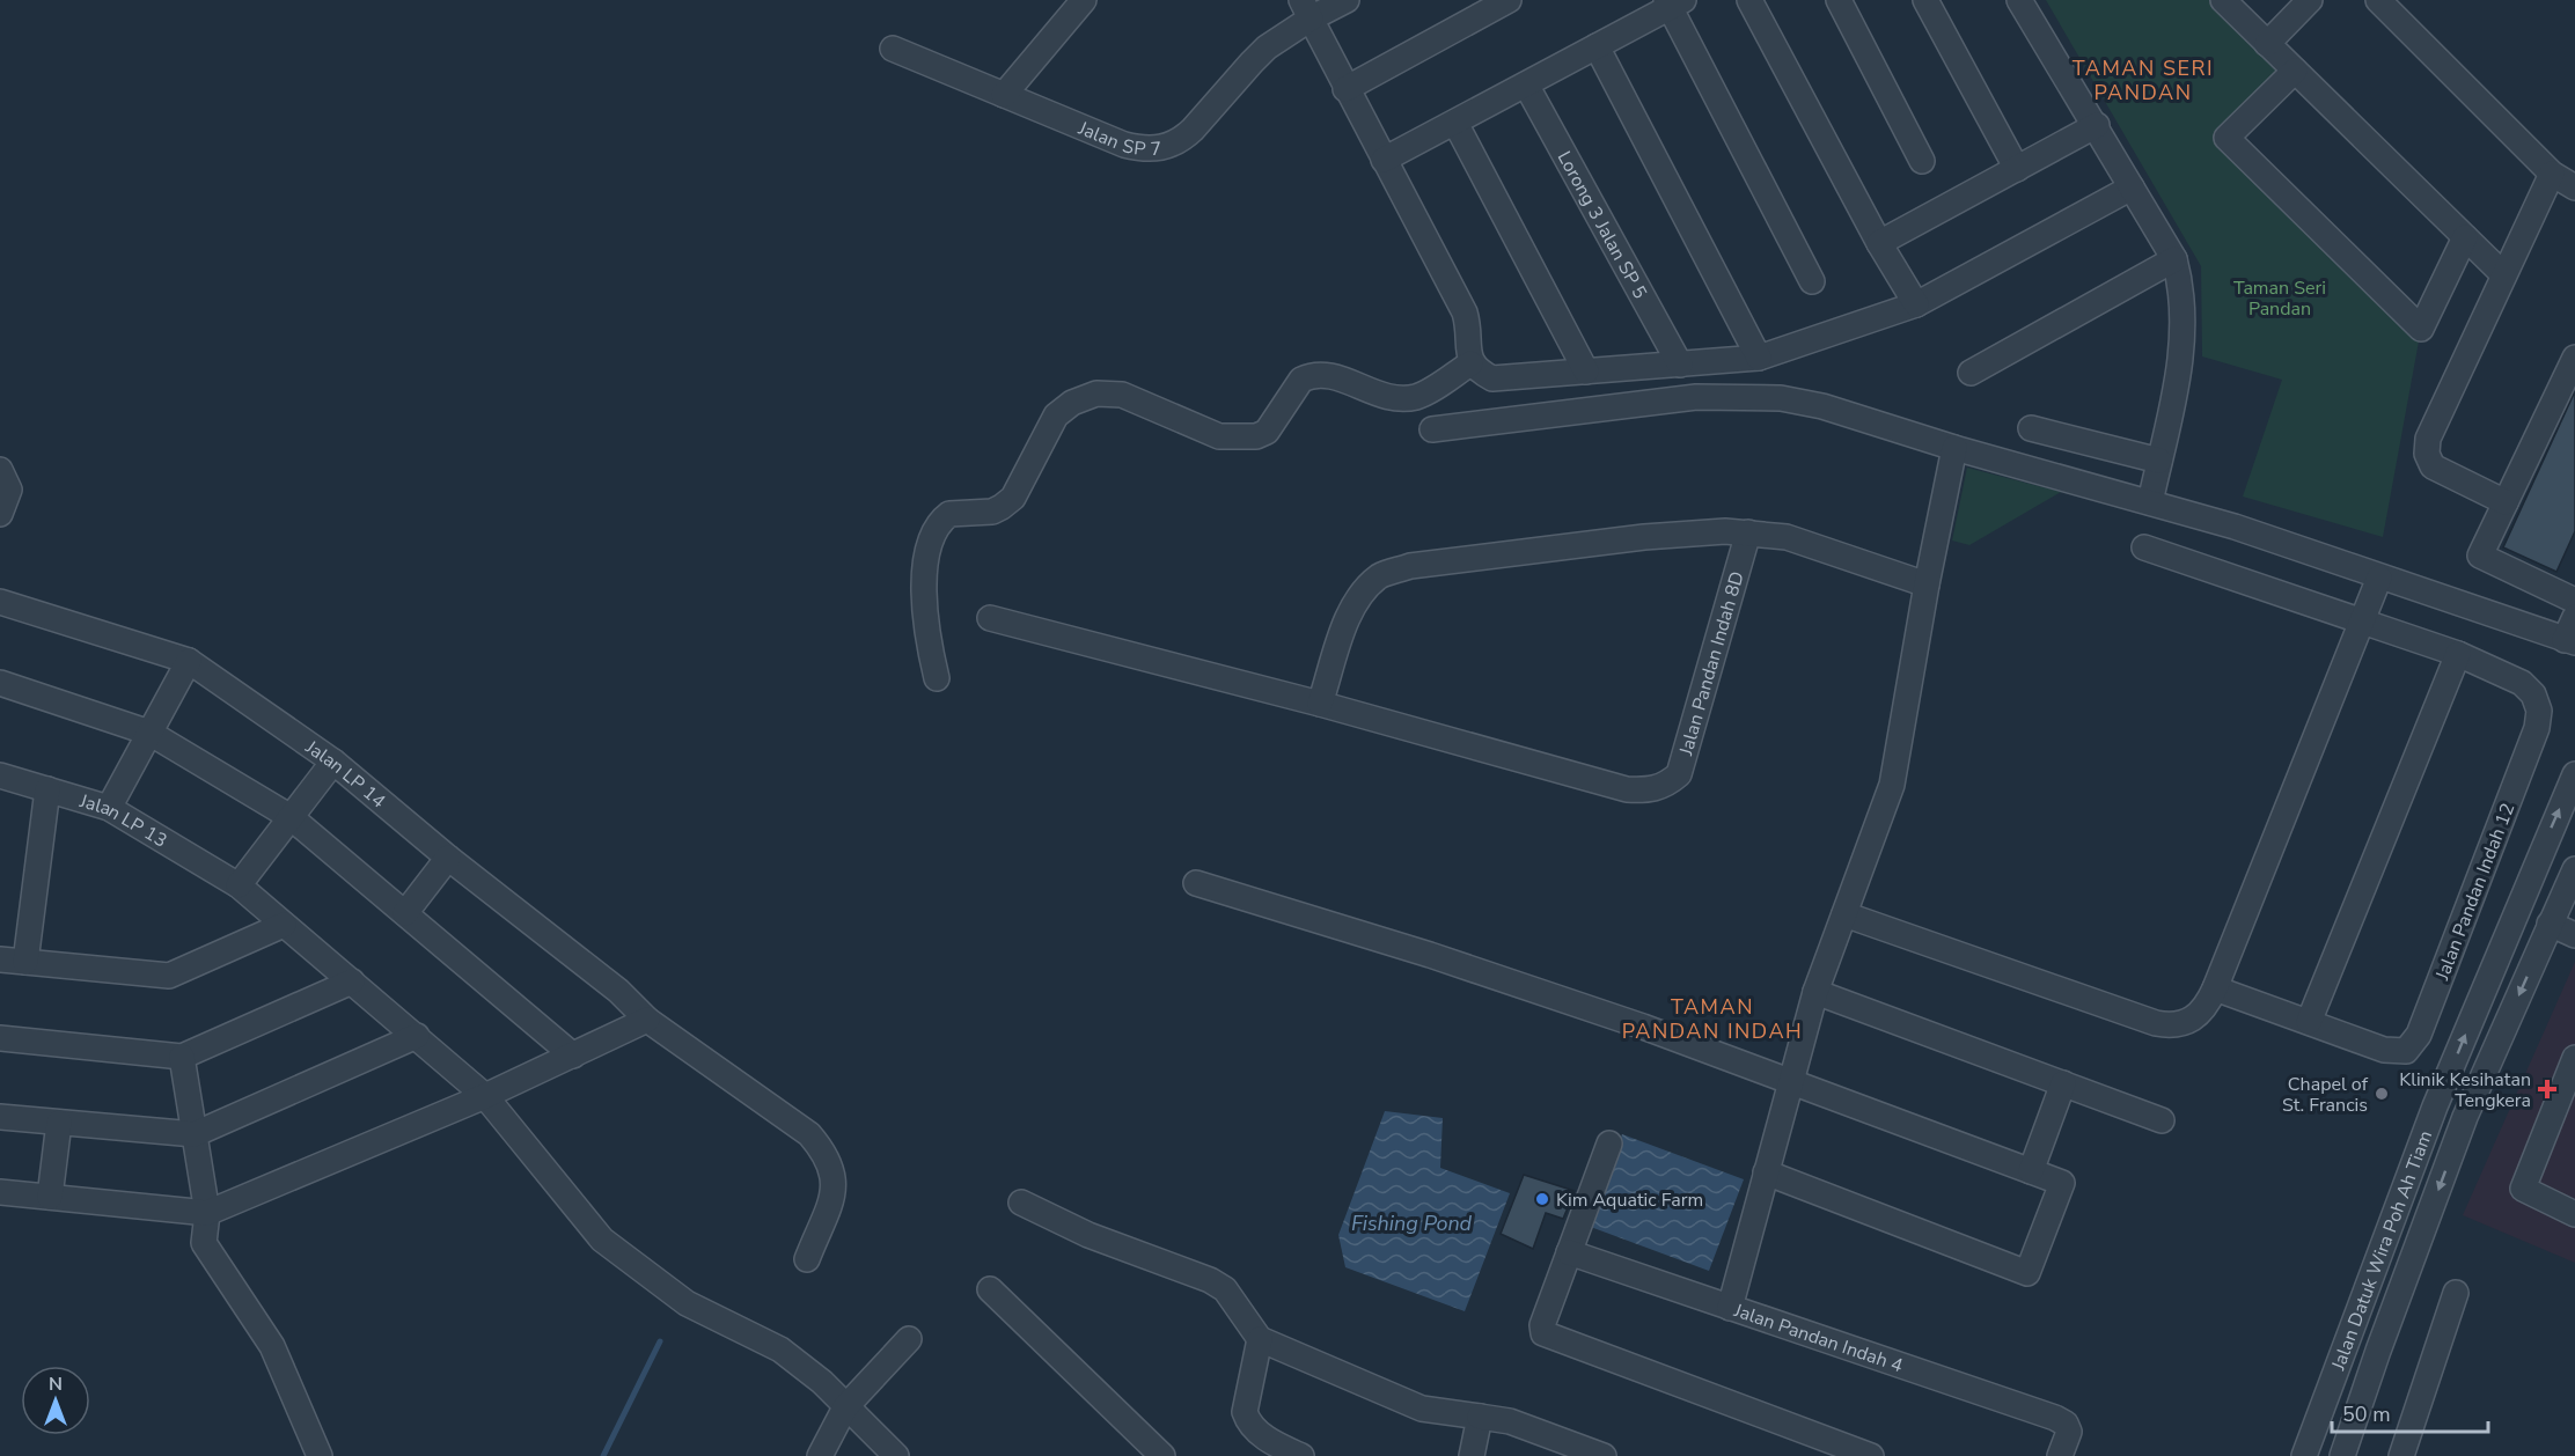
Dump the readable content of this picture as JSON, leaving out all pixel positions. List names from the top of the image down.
{
  "streets": {
    "street": [
      "Jalan SP 7",
      "Lorong 3 Jalan SP 5",
      "Jalan Pandan Indah 8D",
      "Jalan LP 14",
      "Jalan LP 13",
      "Jalan Pandan Indah 12",
      "Jalan Datuk Wira Poh Ah Tiam",
      "Jalan Pandan Indah 4"
    ]
  },
  "districts": ["TAMAN SERI PANDAN", "TAMAN PANDAN INDAH"],
  "water": ["Fishing Pond"],
  "parks": ["Taman Seri Pandan"],
  "places": {
    "health": ["Klinik Kesihatan Tengkera"],
    "other": ["Chapel of St. Francis", "Kim Aquatic Farm"]
  },
  "scale_bar": "50 m",
  "north": "top"
}
